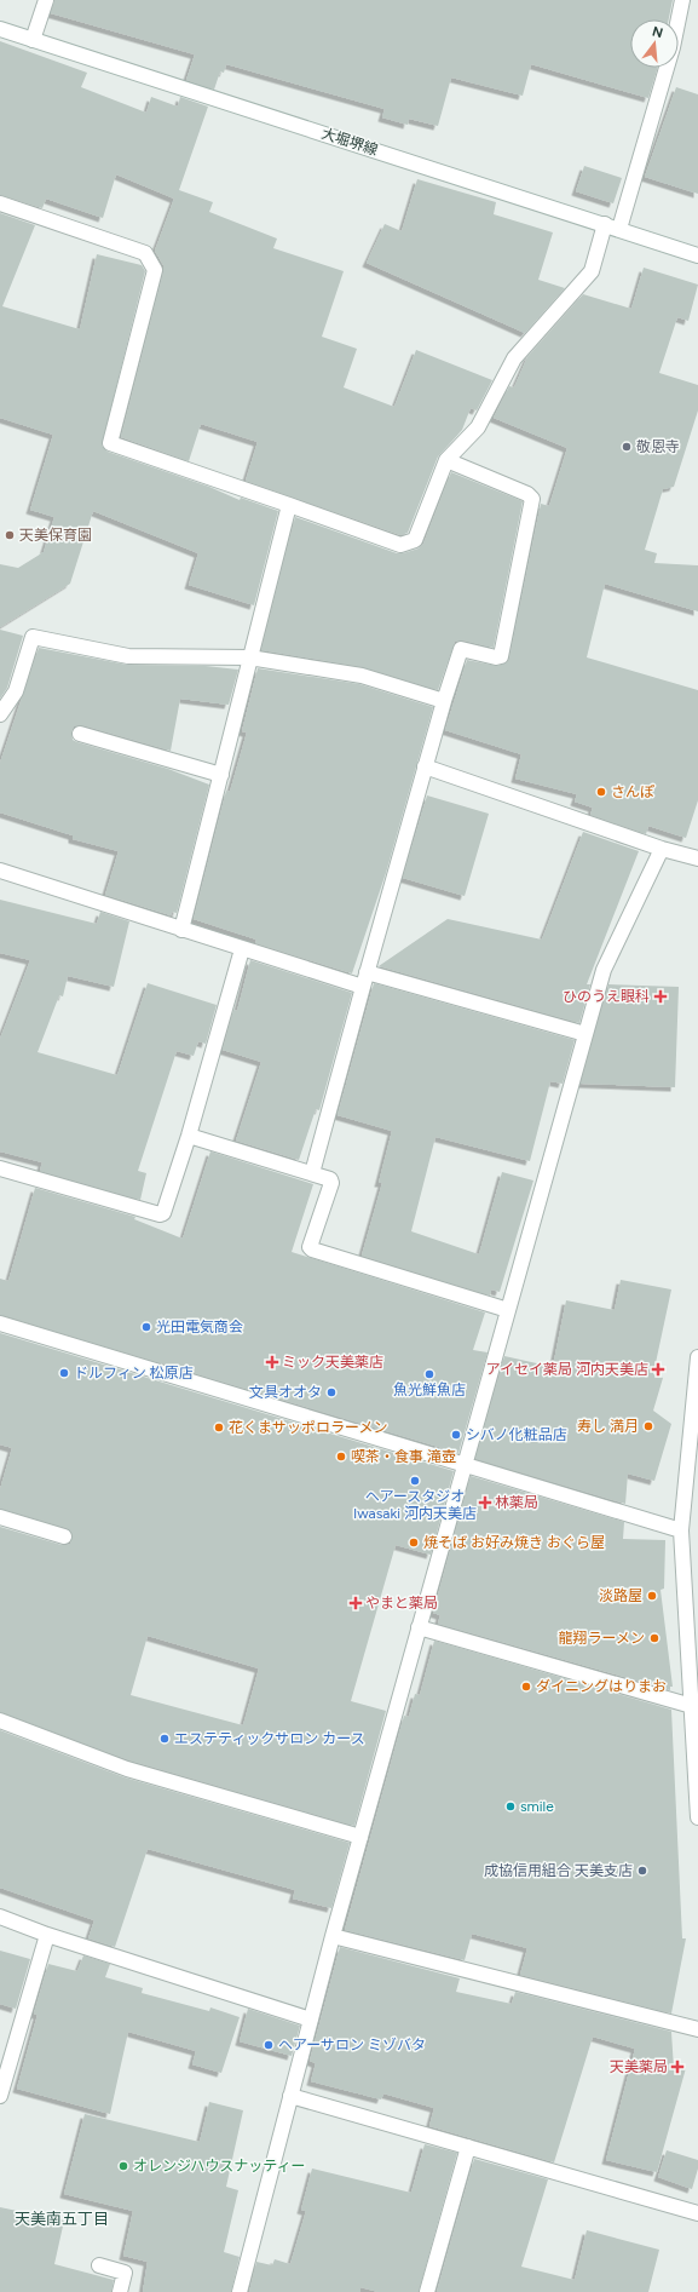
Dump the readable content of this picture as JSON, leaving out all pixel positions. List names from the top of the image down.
{
  "streets": {
    "street": ["大堀堺線"]
  },
  "districts": ["天美南五丁目"],
  "places": {
    "other": [
      "敬恩寺",
      "天美保育園",
      "さんぽ",
      "光田電気商会",
      "ドルフィン 松原店",
      "魚光鮮魚店",
      "文具オオタ",
      "寿し 満月",
      "花くまサッポロラーメン",
      "シバノ化粧品店",
      "喫茶・食事 滝壺",
      "ヘアースタジオ Iwasaki 河内天美店",
      "焼そば お好み焼き おぐら屋",
      "淡路屋",
      "龍翔ラーメン",
      "ダイニングはりまお",
      "エステティックサロン カース",
      "smile",
      "成協信用組合 天美支店",
      "ヘアーサロン ミゾバタ",
      "オレンジハウスナッティー"
    ],
    "health": [
      "ひのうえ眼科",
      "ミック天美薬店",
      "アイセイ薬局 河内天美店",
      "林薬局",
      "やまと薬局",
      "天美薬局"
    ]
  },
  "north": "top"
}
